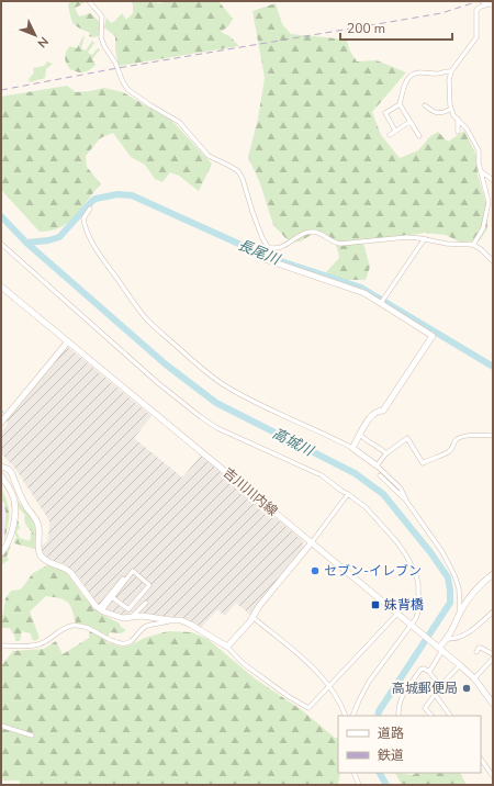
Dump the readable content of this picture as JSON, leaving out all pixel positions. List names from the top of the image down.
{
  "streets": {
    "street": ["吉川川内線"]
  },
  "water": ["長尾川", "高城川"],
  "places": {
    "other": ["セブン-イレブン", "高城郵便局"],
    "transit": ["妹背橋"]
  },
  "legend": ["道路", "鉄道"],
  "scale_bar": "200 m",
  "north": "bottom right"
}
